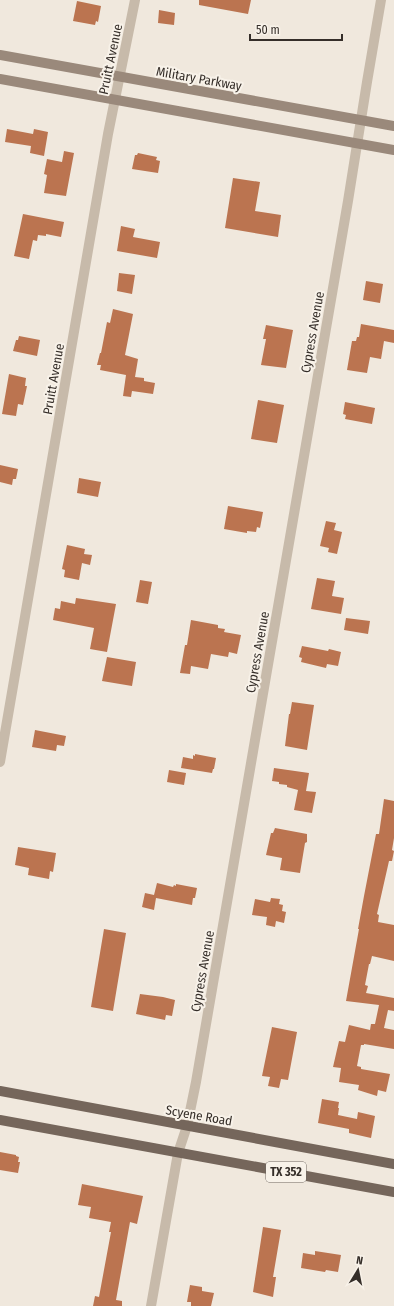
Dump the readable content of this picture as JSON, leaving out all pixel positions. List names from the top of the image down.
{
  "streets": {
    "main road": ["Military Parkway", "Scyene Road", "TX 352"],
    "street": ["Pruitt Avenue", "Cypress Avenue"]
  },
  "crossings": [
    ["Pruitt Avenue", "Military Parkway"],
    ["Military Parkway", "Cypress Avenue"],
    ["Cypress Avenue", "Scyene Road"],
    ["Cypress Avenue", "TX 352"]
  ],
  "scale_bar": "50 m",
  "north": "top"
}
